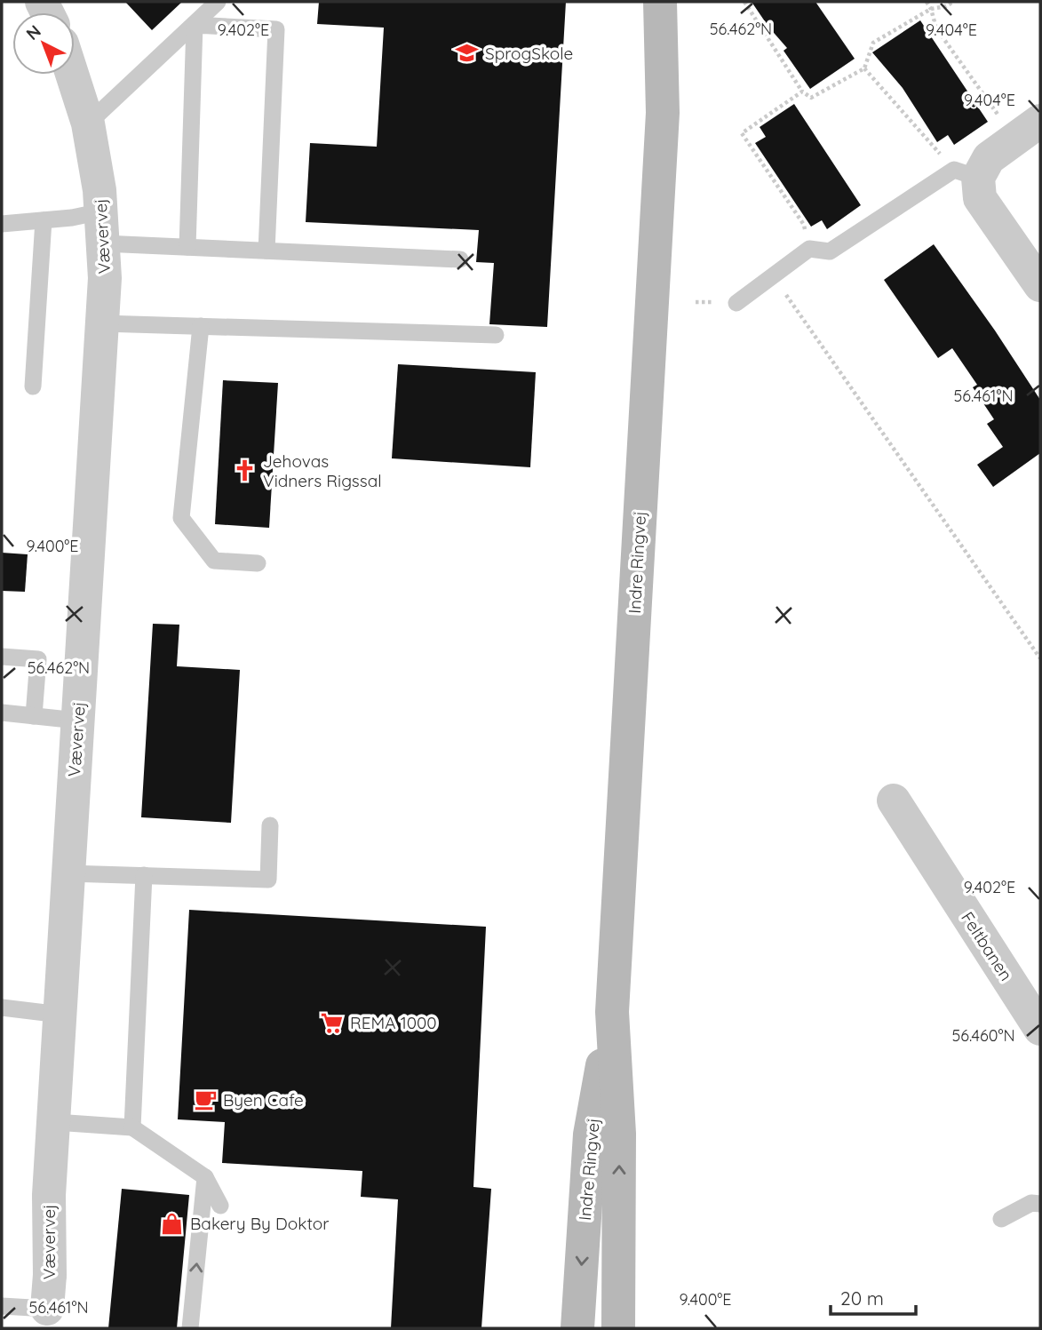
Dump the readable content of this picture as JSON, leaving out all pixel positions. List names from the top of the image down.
{
  "streets": {
    "main road": ["Indre Ringvej"],
    "street": ["Vævervej", "Feltbanen"]
  },
  "places": {
    "school or university": ["SprogSkole"],
    "church": ["Jehovas Vidners Rigssal"],
    "supermarket": ["REMA 1000"],
    "cafe": ["Byen Cafe"],
    "shop": ["Bakery By Doktor"]
  },
  "scale_bar": "20 m",
  "north": "top left",
  "coordinates": [
    "56.462°N",
    "9.402°E",
    "9.404°E",
    "56.461°N",
    "9.400°E",
    "56.460°N"
  ]
}
